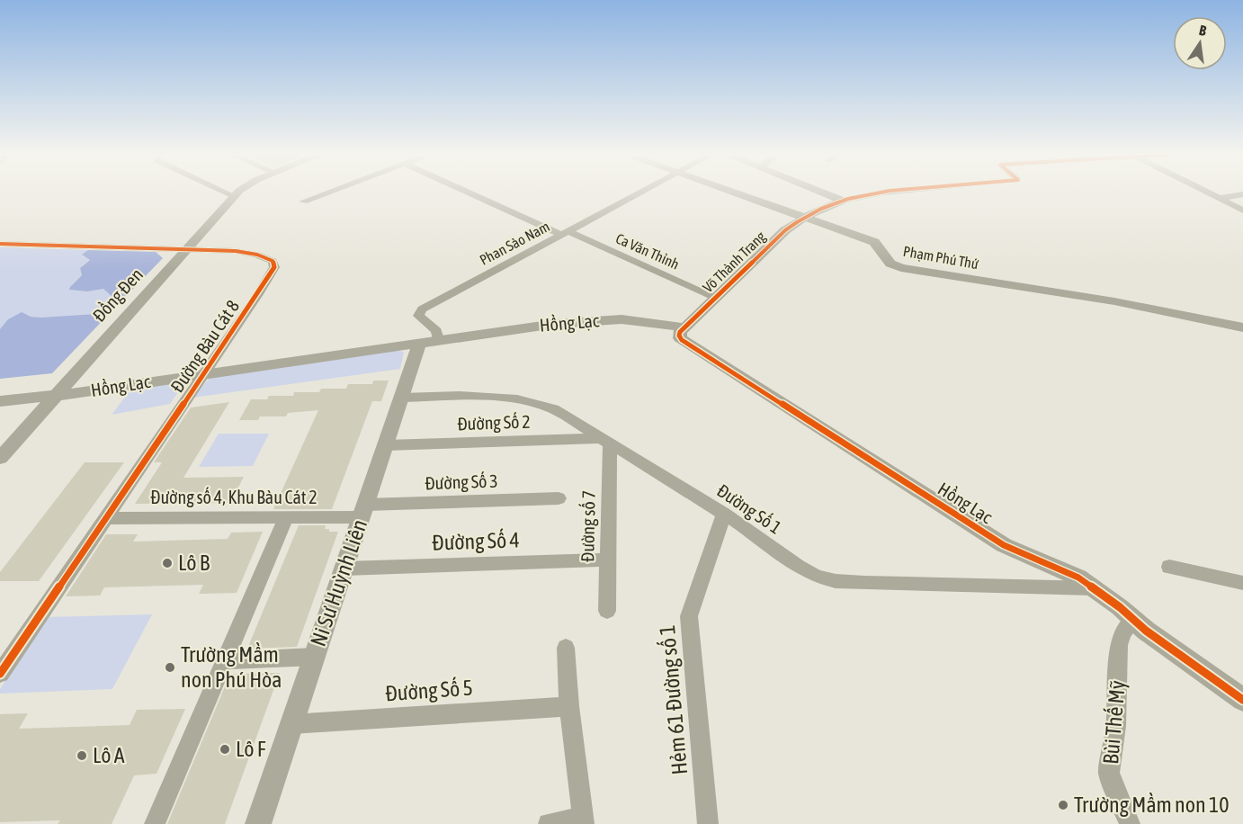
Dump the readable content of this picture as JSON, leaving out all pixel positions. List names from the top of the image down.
{
  "streets": {
    "street": [
      "Phan Sào Nam",
      "Ca Văn Thỉnh",
      "Phạm Phú Thứ",
      "Võ Thành Trang",
      "Đồng Đen",
      "Hồng Lạc",
      "Đường Bàu Cát 8",
      "Đường Số 2",
      "Đường Số 3",
      "Đường số 4, Khu Bàu Cát 2",
      "Đường Số 1",
      "Đường số 7",
      "Đường Số 4",
      "Ni Sư Huỳnh Liên",
      "Đường Số 5",
      "Hẻm 61 Đường số 1",
      "Bùi Thế Mỹ"
    ]
  },
  "crossings": [
    ["Phan Sào Nam", "Ca Văn Thỉnh"],
    ["Phan Sào Nam", "Hồng Lạc"],
    ["Phan Sào Nam", "Ni Sư Huỳnh Liên"],
    ["Ca Văn Thỉnh", "Võ Thành Trang"],
    ["Phạm Phú Thứ", "Võ Thành Trang"],
    ["Võ Thành Trang", "Hồng Lạc"],
    ["Đồng Đen", "Hồng Lạc"],
    ["Đồng Đen", "Đường Bàu Cát 8"],
    ["Hồng Lạc", "Đường Bàu Cát 8"],
    ["Hồng Lạc", "Đường Số 1"],
    ["Hồng Lạc", "Ni Sư Huỳnh Liên"],
    ["Hồng Lạc", "Bùi Thế Mỹ"],
    ["Đường Bàu Cát 8", "Đường số 4, Khu Bàu Cát 2"],
    ["Đường Số 2", "Đường Số 1"],
    ["Đường Số 2", "Đường số 7"],
    ["Đường Số 2", "Ni Sư Huỳnh Liên"],
    ["Đường Số 3", "Đường số 4, Khu Bàu Cát 2"],
    ["Đường Số 3", "Ni Sư Huỳnh Liên"],
    ["Đường số 4, Khu Bàu Cát 2", "Ni Sư Huỳnh Liên"],
    ["Đường Số 1", "Đường số 7"],
    ["Đường Số 1", "Ni Sư Huỳnh Liên"],
    ["Đường Số 1", "Hẻm 61 Đường số 1"],
    ["Đường số 7", "Đường Số 4"],
    ["Đường Số 4", "Ni Sư Huỳnh Liên"],
    ["Ni Sư Huỳnh Liên", "Đường Số 5"]
  ],
  "places": [
    "Lô B",
    "Trường Mầm non Phú Hòa",
    "Lô F",
    "Lô A",
    "Trường Mầm non 10"
  ],
  "north": "top"
}
